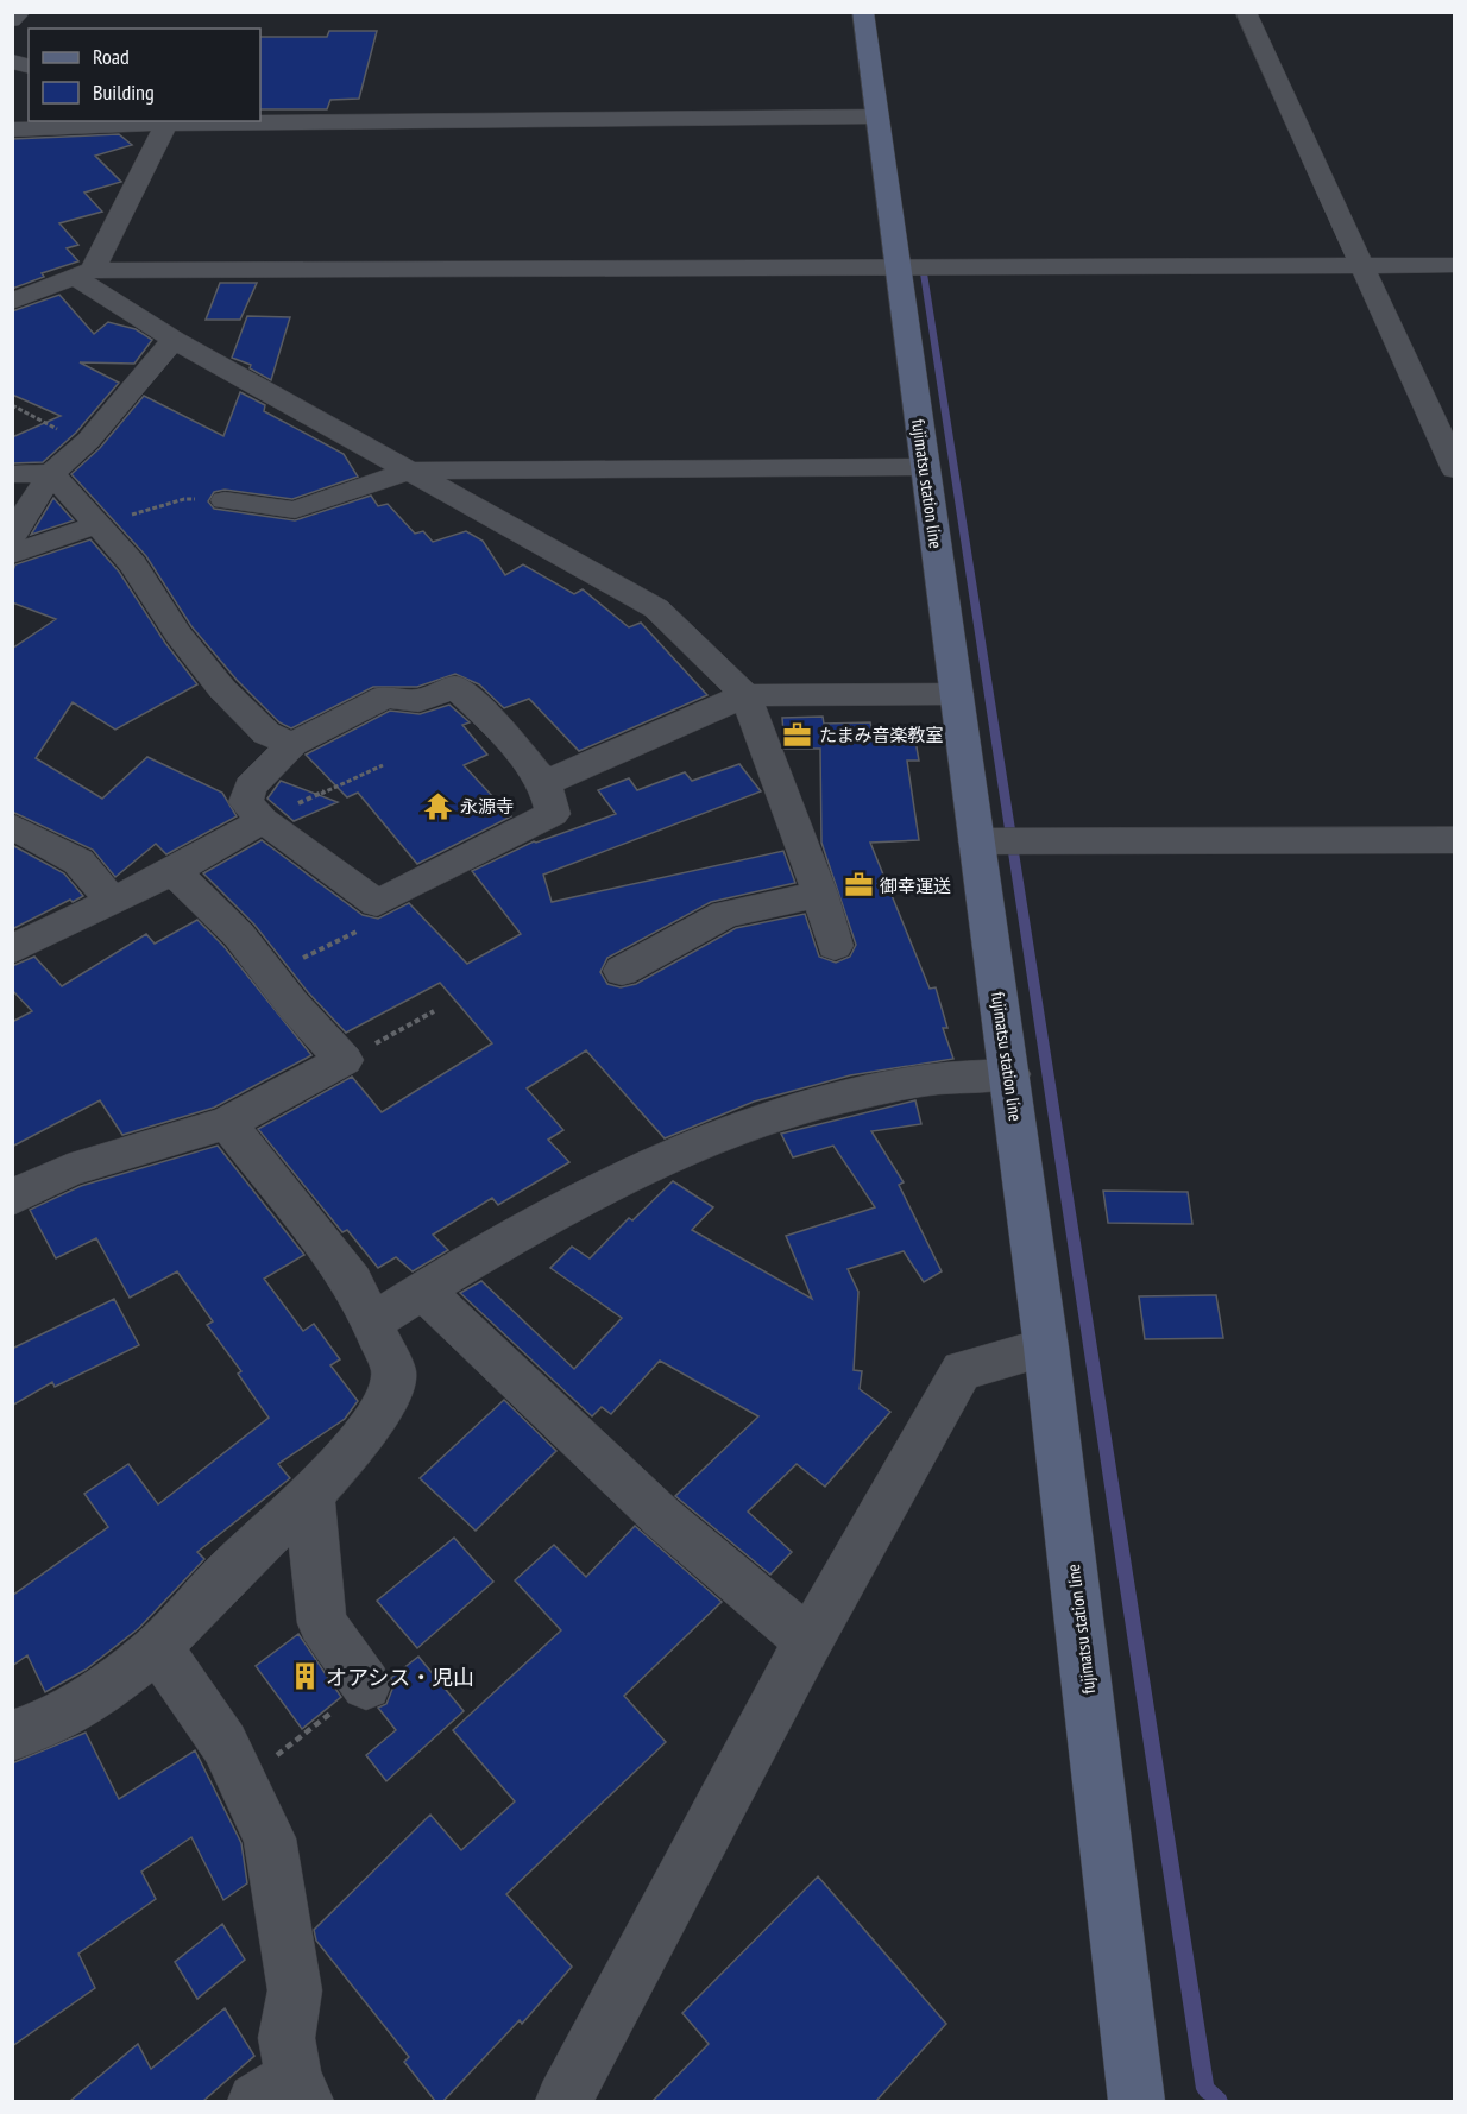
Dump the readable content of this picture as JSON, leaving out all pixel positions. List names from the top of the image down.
{
  "streets": {
    "main road": ["fujimatsu station line"]
  },
  "places": {
    "office": ["たまみ音楽教室", "御幸運送"],
    "temple": ["永源寺"],
    "building": ["オアシス・児山"]
  },
  "legend": ["Road", "Building"]
}
